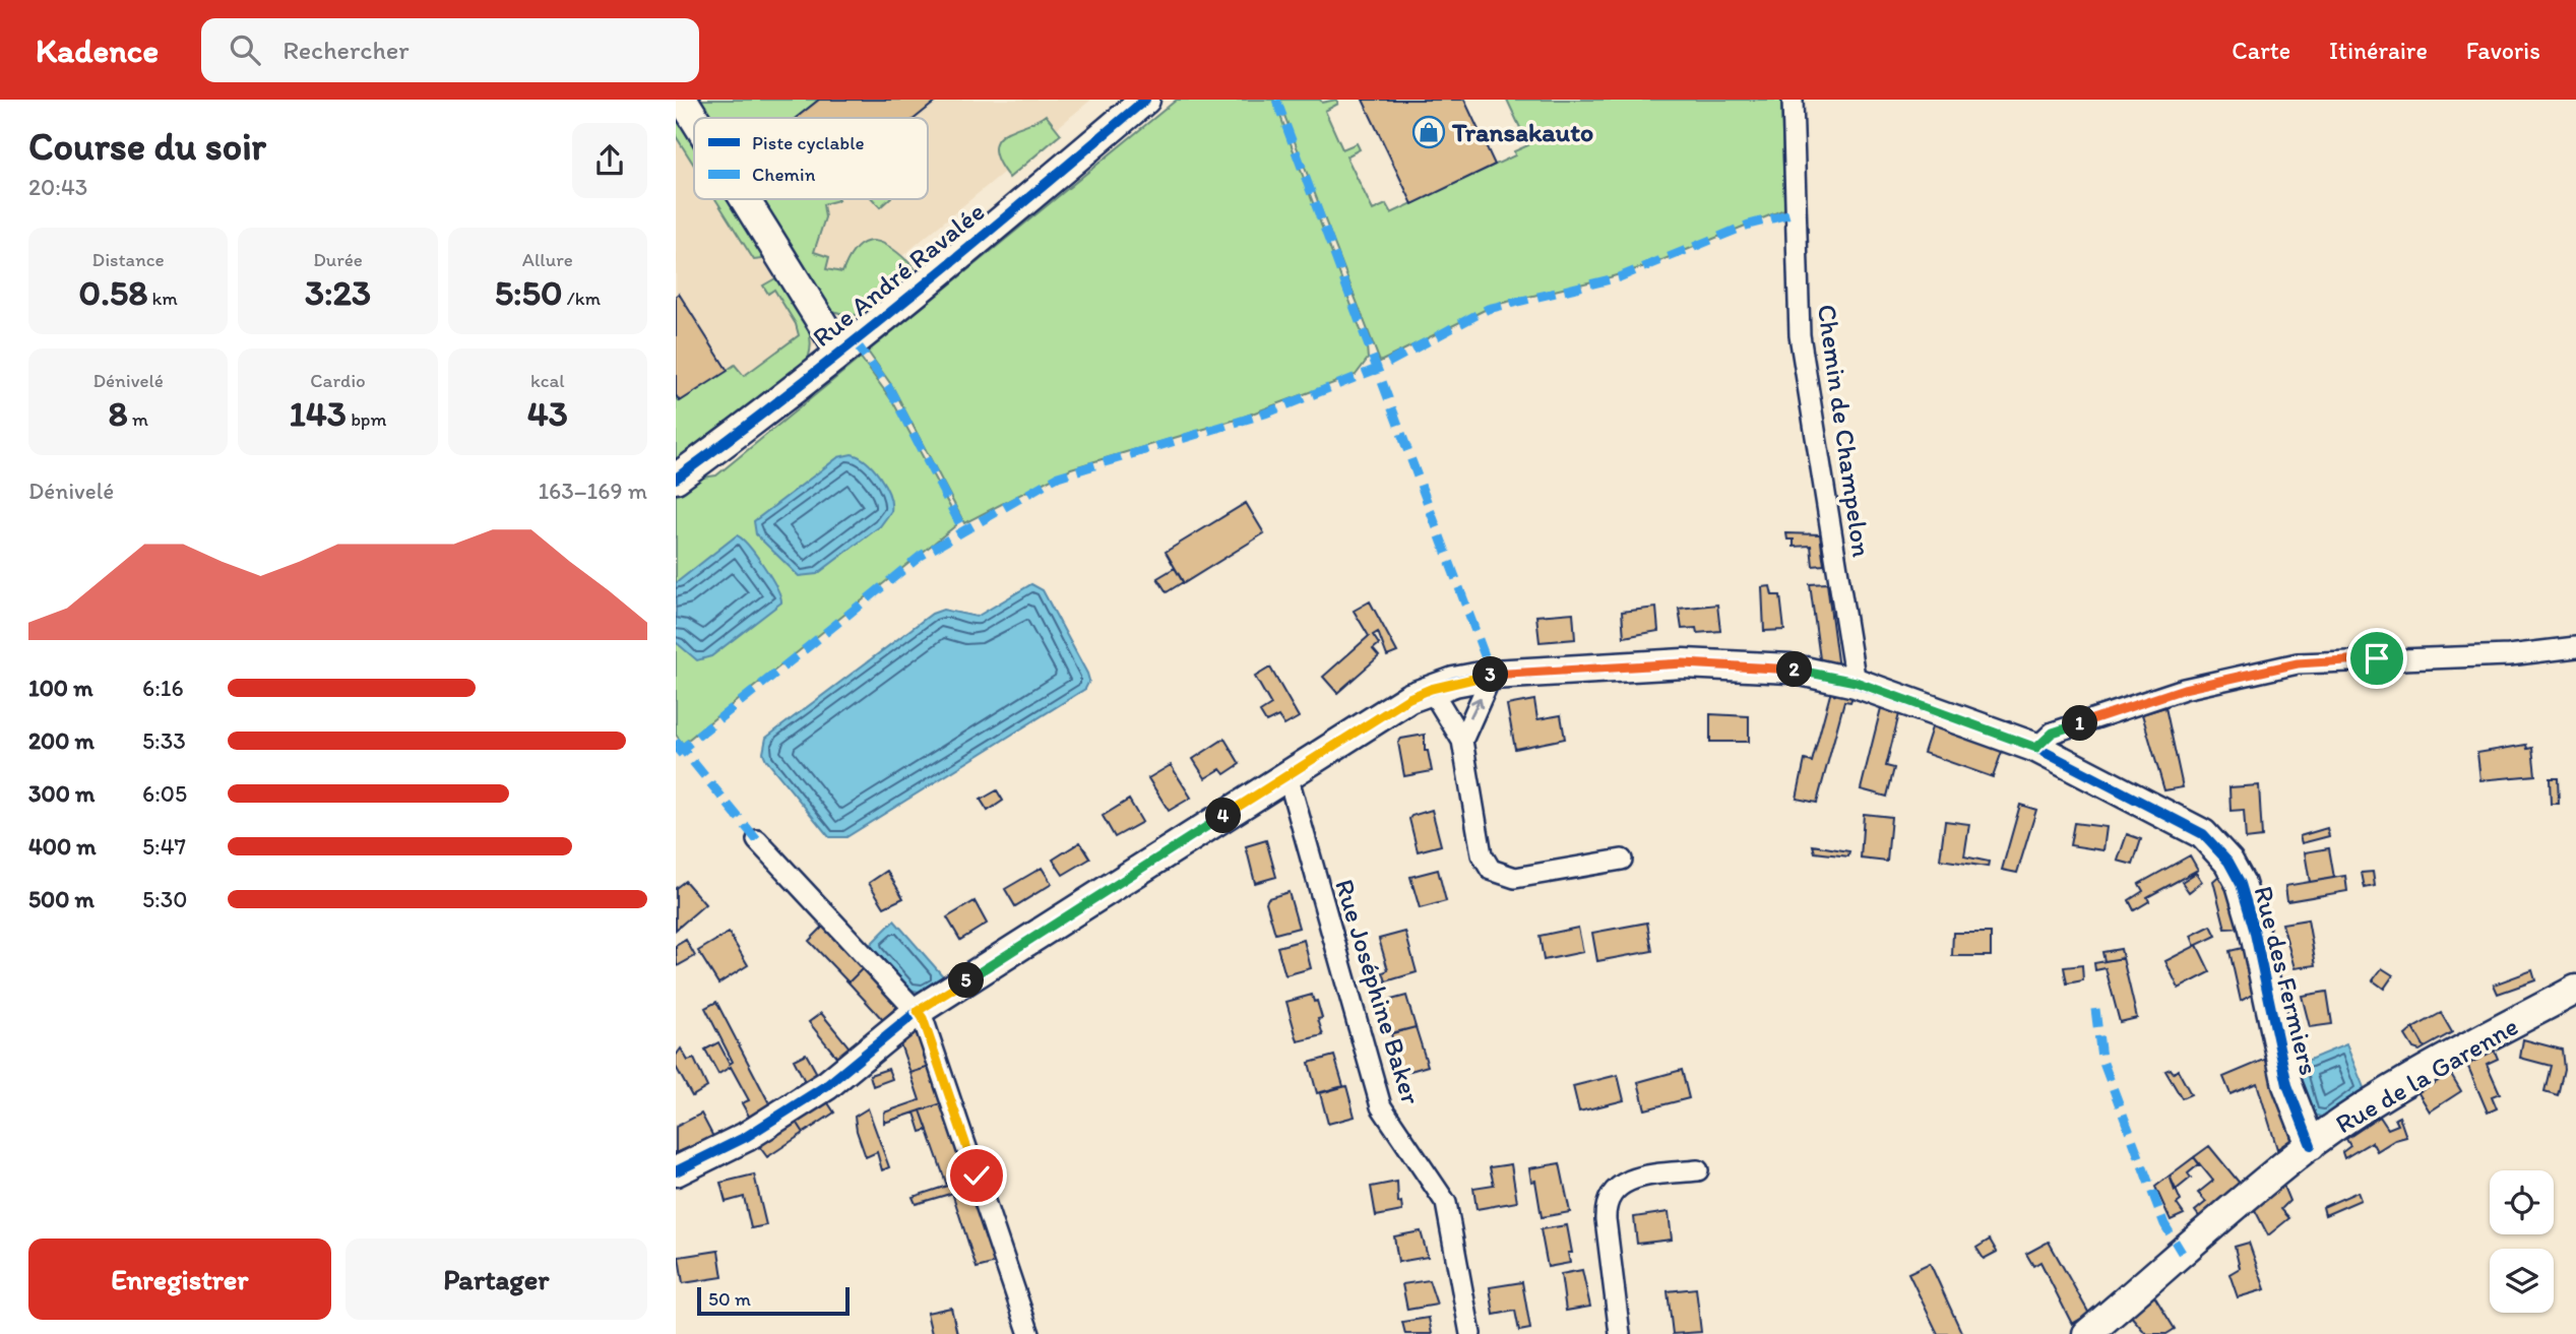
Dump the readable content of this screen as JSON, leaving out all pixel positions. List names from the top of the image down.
{
  "streets": {
    "street": [
      "Rue André Ravalée",
      "Chemin de Champelon",
      "Rue des Fermiers",
      "Rue Joséphine Baker",
      "Rue de la Garenne"
    ]
  },
  "crossings": [
    ["Chemin de Champelon", "Rue des Fermiers"],
    ["Rue des Fermiers", "Rue Joséphine Baker"],
    ["Rue des Fermiers", "Rue de la Garenne"]
  ],
  "places": {
    "shop": ["Transakauto"]
  },
  "legend": ["Piste cyclable", "Chemin"],
  "scale_bar": "50 m",
  "page": {
    "header": "Kadence",
    "search": "Rechercher",
    "nav": ["Carte", "Itinéraire", "Favoris"],
    "heading": ["Course du soir", "20:43"],
    "stats": [
      ["Distance", "0.58 km"],
      ["Durée", "3:23"],
      ["Allure", "5:50 /km"],
      ["Dénivelé", "8 m"],
      ["Cardio", "143 bpm"],
      ["kcal", "43"]
    ],
    "chart": ["Dénivelé", "163–169 m"],
    "pins": [
      "2",
      "3",
      "1",
      "4",
      "5"
    ],
    "list": [
      {
        "name": "100 m",
        "note": "6:16"
      },
      {
        "name": "200 m",
        "note": "5:33"
      },
      {
        "name": "300 m",
        "note": "6:05"
      },
      {
        "name": "400 m",
        "note": "5:47"
      },
      {
        "name": "500 m",
        "note": "5:30"
      }
    ],
    "buttons": ["Enregistrer", "Partager"],
    "scale": "50 m"
  }
}
